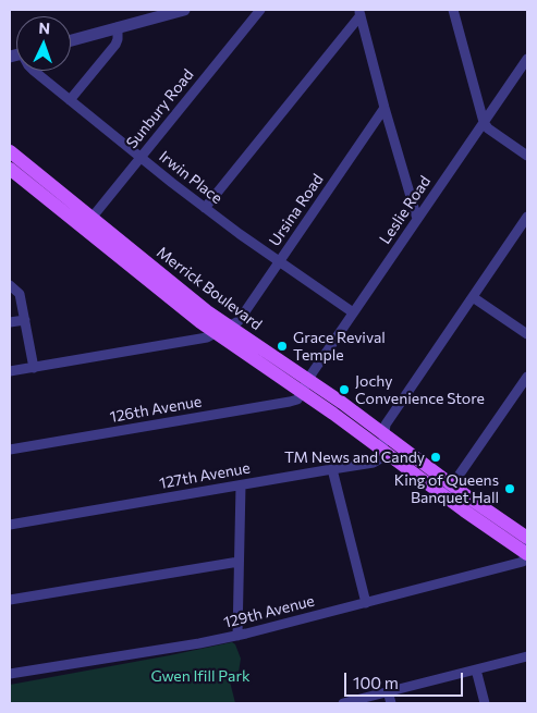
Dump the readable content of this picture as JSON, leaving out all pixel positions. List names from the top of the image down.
{
  "streets": {
    "main road": ["Merrick Boulevard"],
    "street": [
      "Sunbury Road",
      "Irwin Place",
      "Ursina Road",
      "Leslie Road",
      "126th Avenue",
      "127th Avenue",
      "129th Avenue"
    ]
  },
  "crossings": [
    ["Sunbury Road", "Irwin Place"],
    ["Sunbury Road", "Merrick Boulevard"],
    ["Irwin Place", "Ursina Road"],
    ["Irwin Place", "Leslie Road"],
    ["Ursina Road", "Merrick Boulevard"],
    ["Leslie Road", "Merrick Boulevard"],
    ["Leslie Road", "126th Avenue"],
    ["Merrick Boulevard", "126th Avenue"],
    ["Merrick Boulevard", "127th Avenue"],
    ["Merrick Boulevard", "129th Avenue"]
  ],
  "parks": ["Gwen Ifill Park"],
  "places": [
    "Grace Revival Temple",
    "Jochy Convenience Store",
    "TM News and Candy",
    "King of Queens Banquet Hall"
  ],
  "scale_bar": "100 m",
  "north": "top"
}
